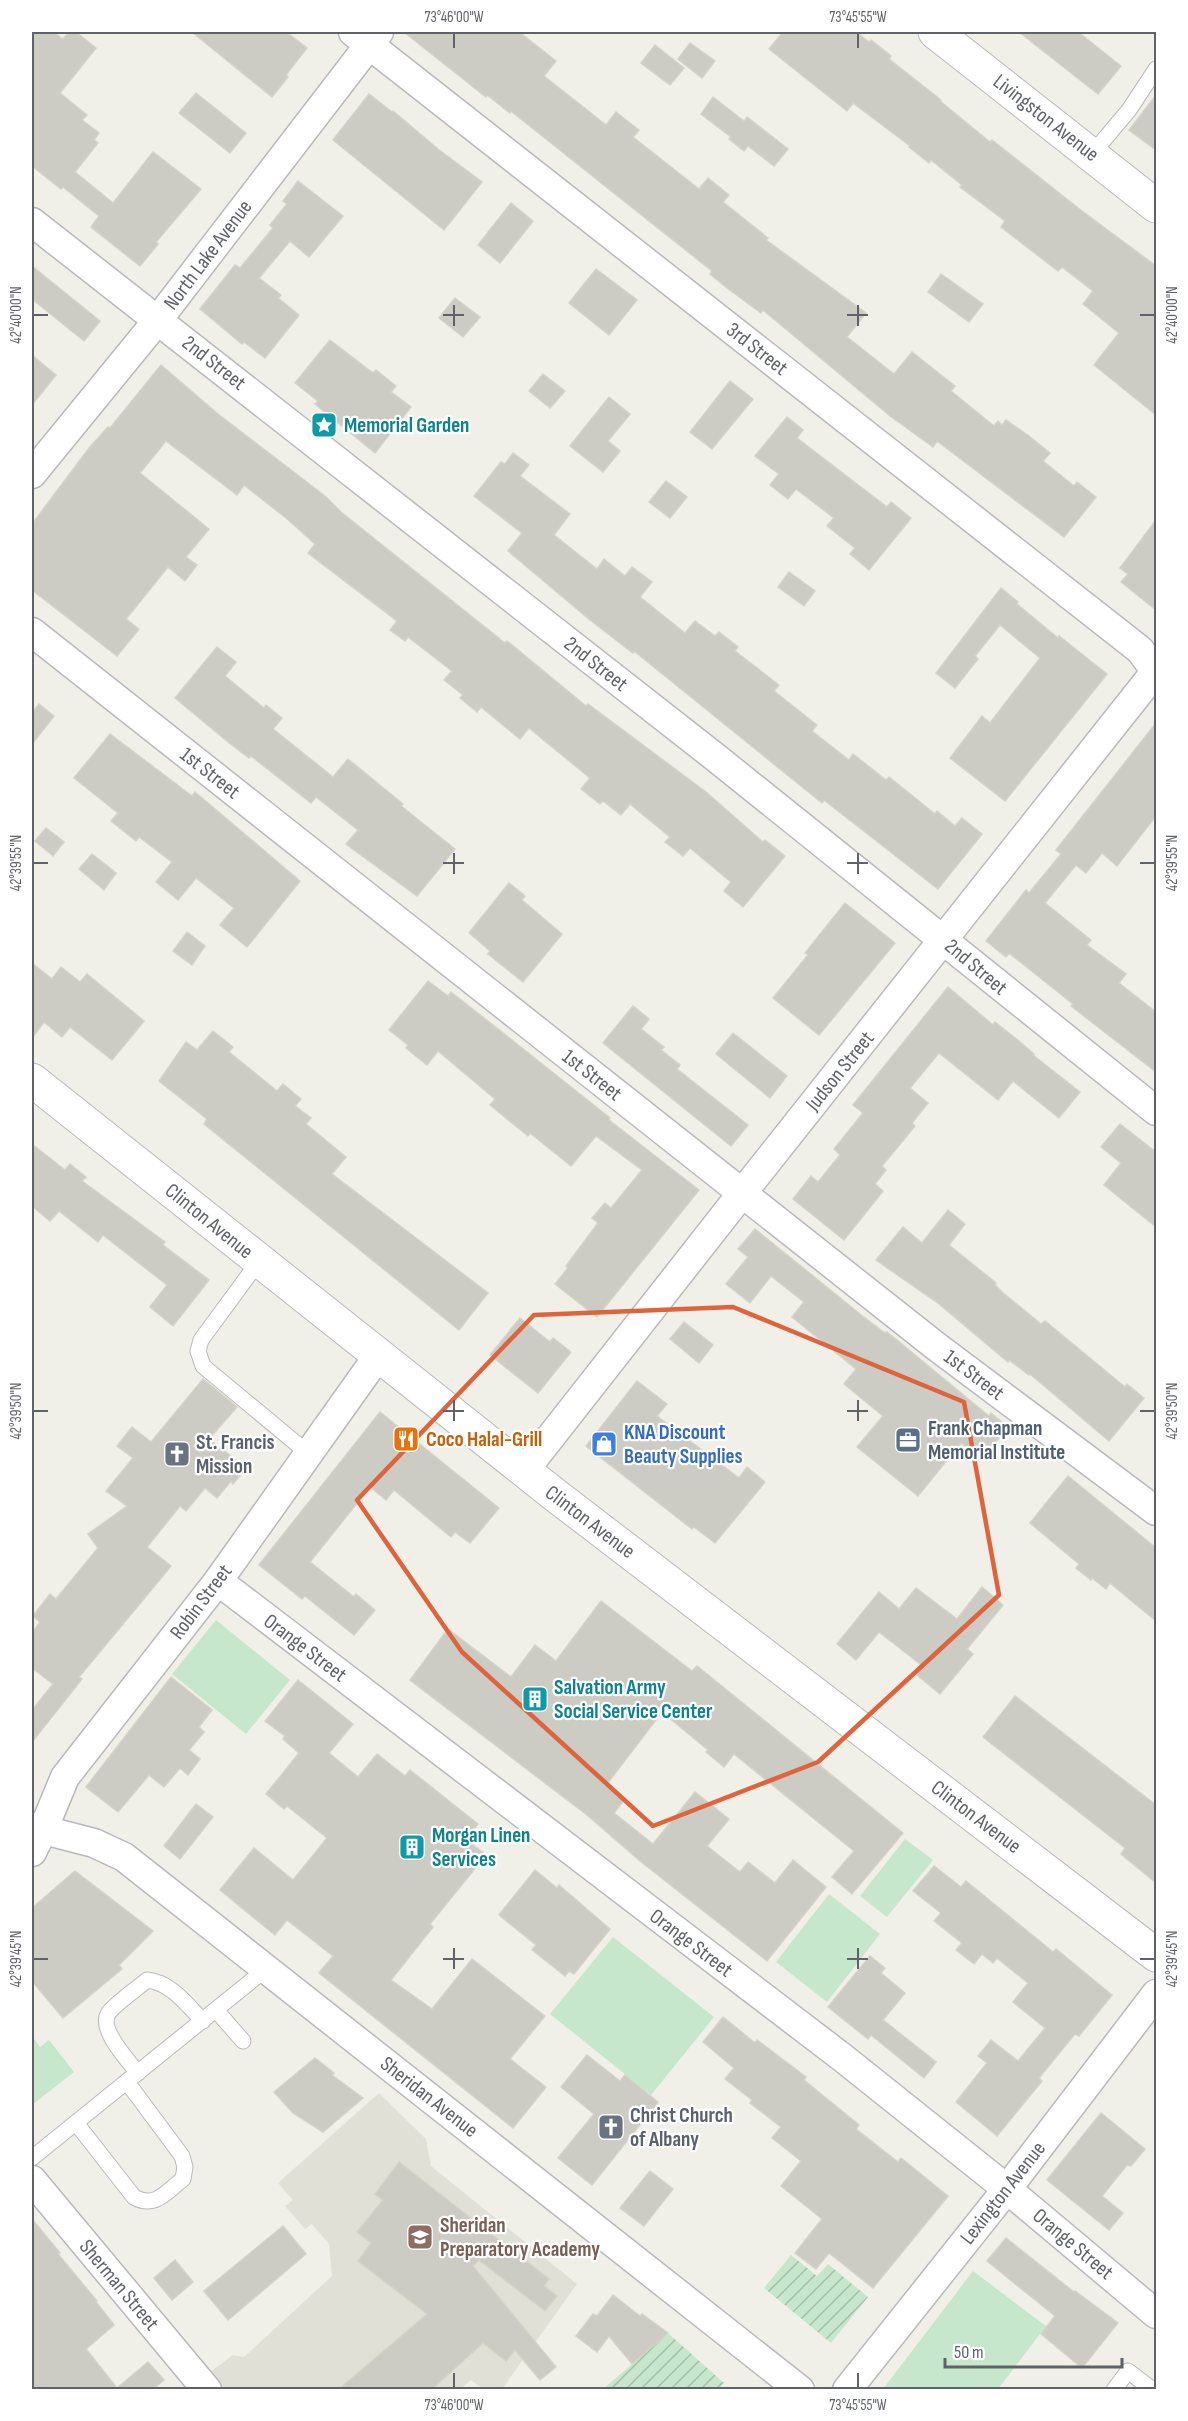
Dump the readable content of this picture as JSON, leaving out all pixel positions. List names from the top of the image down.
{
  "streets": {
    "street": [
      "Livingston Avenue",
      "North Lake Avenue",
      "3rd Street",
      "2nd Street",
      "1st Street",
      "Judson Street",
      "Clinton Avenue",
      "Robin Street",
      "Orange Street",
      "Sheridan Avenue",
      "Lexington Avenue",
      "Sherman Street"
    ]
  },
  "crossings": [
    ["North Lake Avenue", "3rd Street"],
    ["North Lake Avenue", "2nd Street"],
    ["3rd Street", "Judson Street"],
    ["2nd Street", "Judson Street"],
    ["1st Street", "Judson Street"],
    ["Judson Street", "Clinton Avenue"],
    ["Clinton Avenue", "Robin Street"],
    ["Robin Street", "Orange Street"],
    ["Robin Street", "Sheridan Avenue"],
    ["Orange Street", "Lexington Avenue"]
  ],
  "places": {
    "place": ["Memorial Garden"],
    "restaurant": ["Coco Halal-Grill"],
    "office": ["Frank Chapman Memorial Institute"],
    "shop": ["KNA Discount Beauty Supplies"],
    "church": ["St. Francis Mission", "Christ Church of Albany"],
    "building": ["Salvation Army Social Service Center", "Morgan Linen Services"],
    "school or university": ["Sheridan Preparatory Academy"]
  },
  "scale_bar": "50 m",
  "coordinates": [
    "73°46'00\"W",
    "73°45'55\"W",
    "42°40'00\"N",
    "42°39'55\"N",
    "42°39'50\"N",
    "42°39'45\"N"
  ]
}
